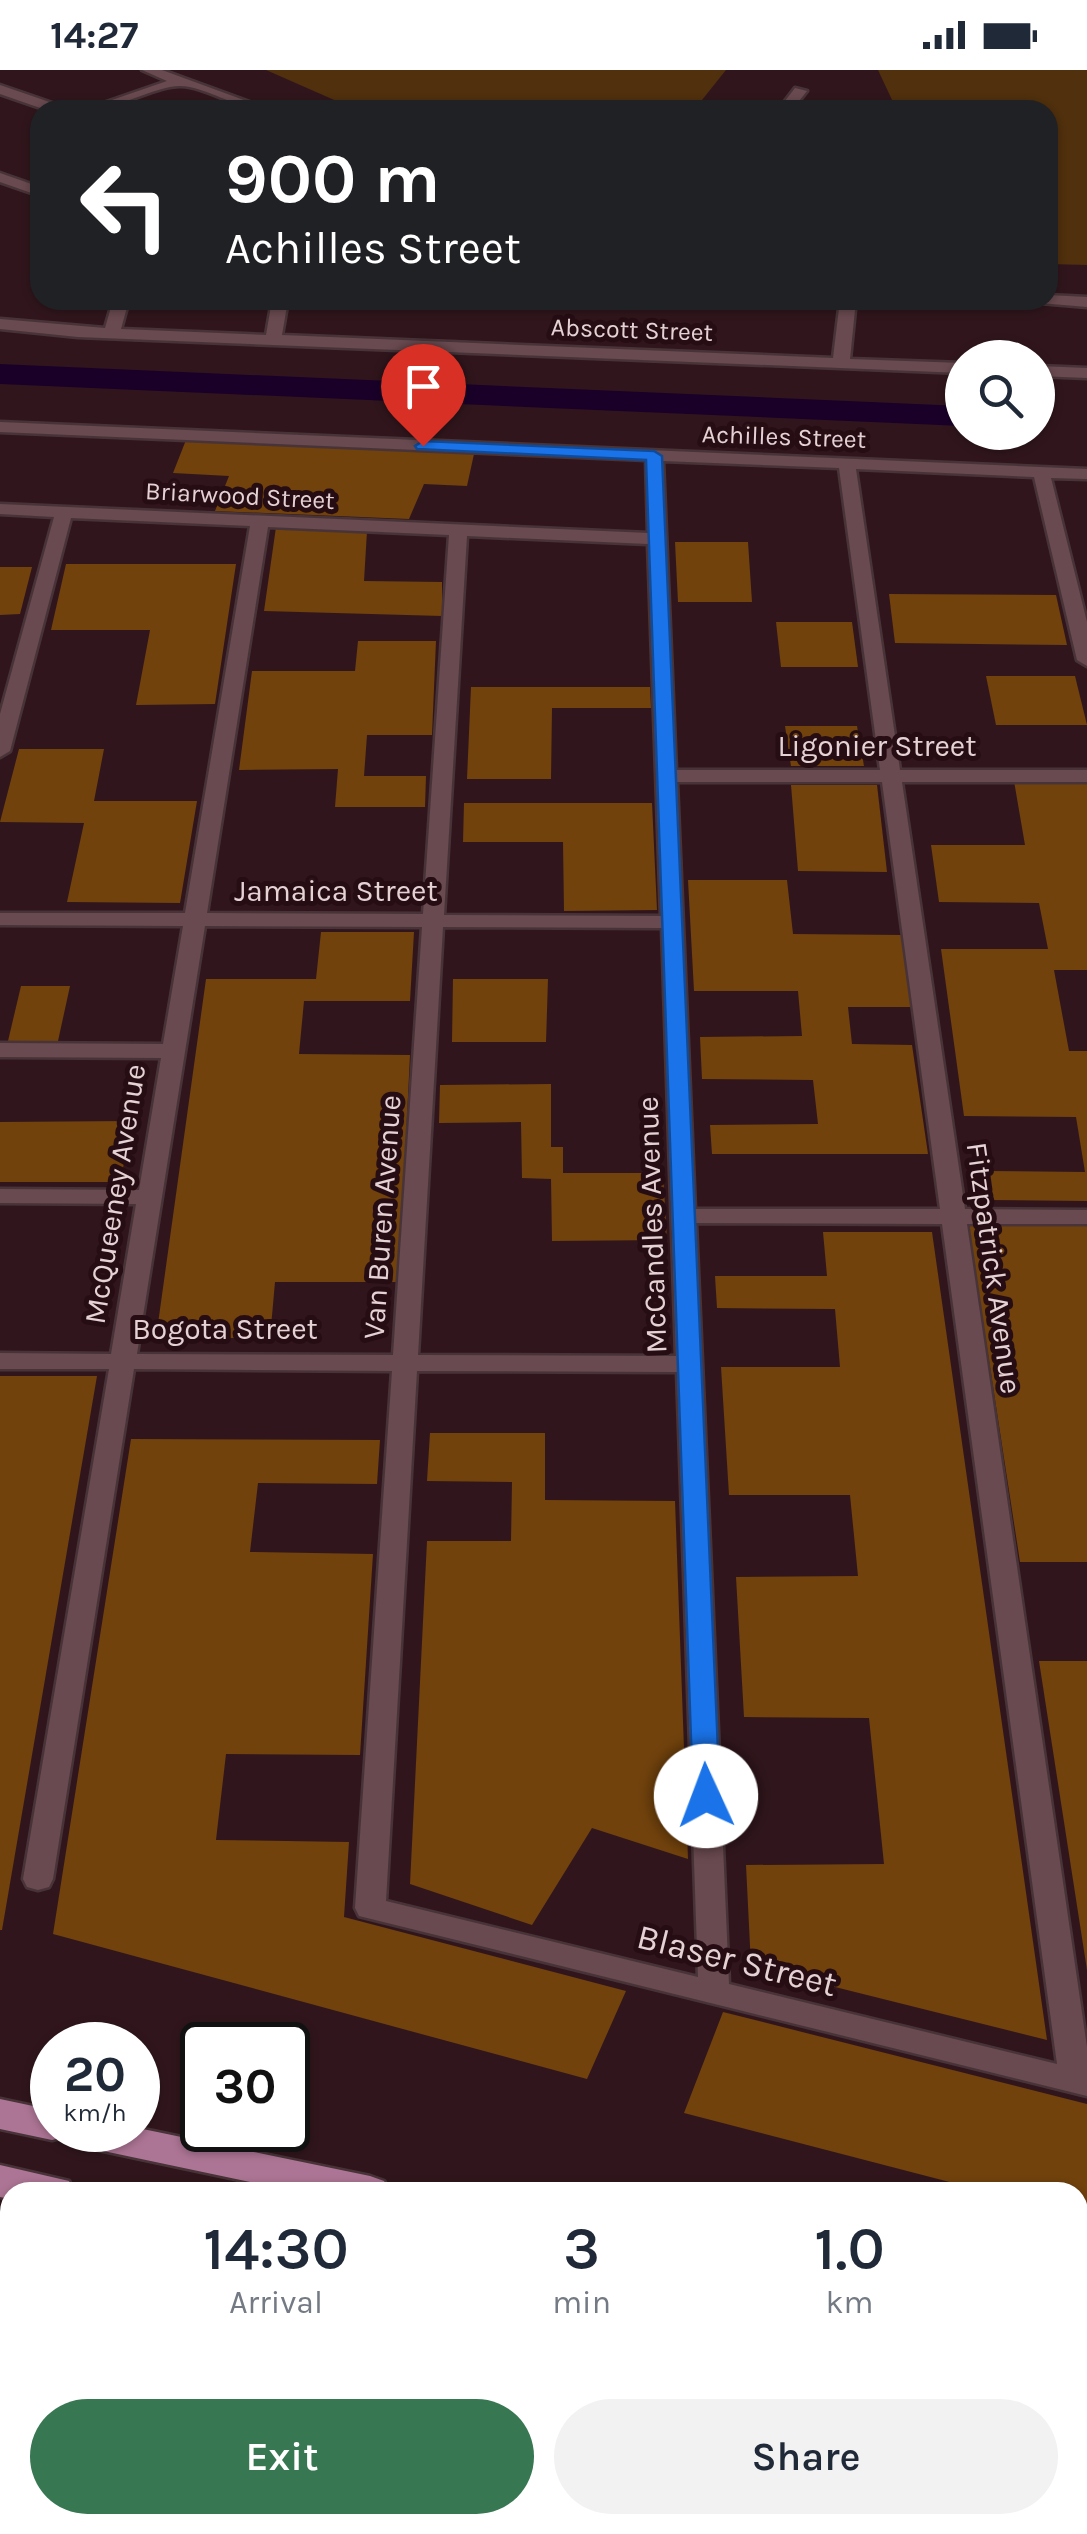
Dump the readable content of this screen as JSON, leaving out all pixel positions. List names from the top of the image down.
{
  "streets": {
    "street": [
      "Abscott Street",
      "Achilles Street",
      "Briarwood Street",
      "Ligonier Street",
      "Jamaica Street",
      "McQueeney Avenue",
      "Van Buren Avenue",
      "McCandles Avenue",
      "Fitzpatrick Avenue",
      "Bogota Street",
      "Blaser Street"
    ]
  },
  "crossings": [
    ["Achilles Street", "McCandles Avenue"],
    ["Achilles Street", "Fitzpatrick Avenue"],
    ["Briarwood Street", "McQueeney Avenue"],
    ["Briarwood Street", "Van Buren Avenue"],
    ["Briarwood Street", "McCandles Avenue"],
    ["Ligonier Street", "McCandles Avenue"],
    ["Ligonier Street", "Fitzpatrick Avenue"],
    ["Jamaica Street", "McQueeney Avenue"],
    ["Jamaica Street", "Van Buren Avenue"],
    ["Jamaica Street", "McCandles Avenue"],
    ["McQueeney Avenue", "Bogota Street"],
    ["Van Buren Avenue", "Bogota Street"],
    ["Van Buren Avenue", "Blaser Street"],
    ["McCandles Avenue", "Bogota Street"],
    ["McCandles Avenue", "Blaser Street"],
    ["Fitzpatrick Avenue", "Blaser Street"]
  ],
  "page": {
    "status": "14:27",
    "turn": ["900 m", "Achilles Street"],
    "speed": "20 km/h",
    "limit": "30",
    "eta": [
      "14:30",
      "Arrival",
      "3",
      "min",
      "1.0",
      "km"
    ],
    "buttons": ["Exit", "Share"]
  }
}
